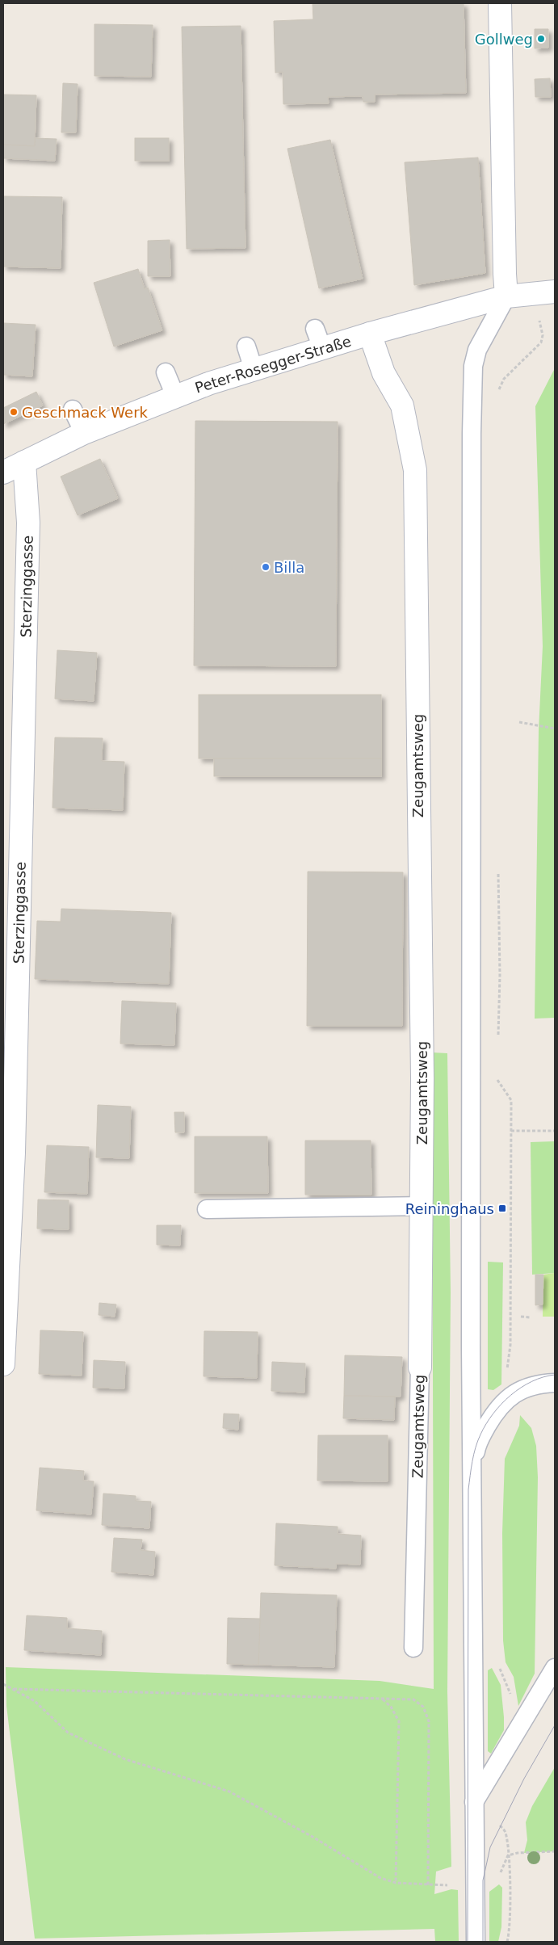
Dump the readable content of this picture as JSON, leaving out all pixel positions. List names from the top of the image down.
{
  "streets": {
    "street": ["Peter-Rosegger-Straße", "Sterzinggasse", "Zeugamtsweg"]
  },
  "crossings": [
    ["Peter-Rosegger-Straße", "Sterzinggasse"],
    ["Peter-Rosegger-Straße", "Zeugamtsweg"]
  ],
  "places": {
    "other": ["Gollweg", "Geschmack Werk", "Billa"],
    "transit": ["Reininghaus"]
  }
}
